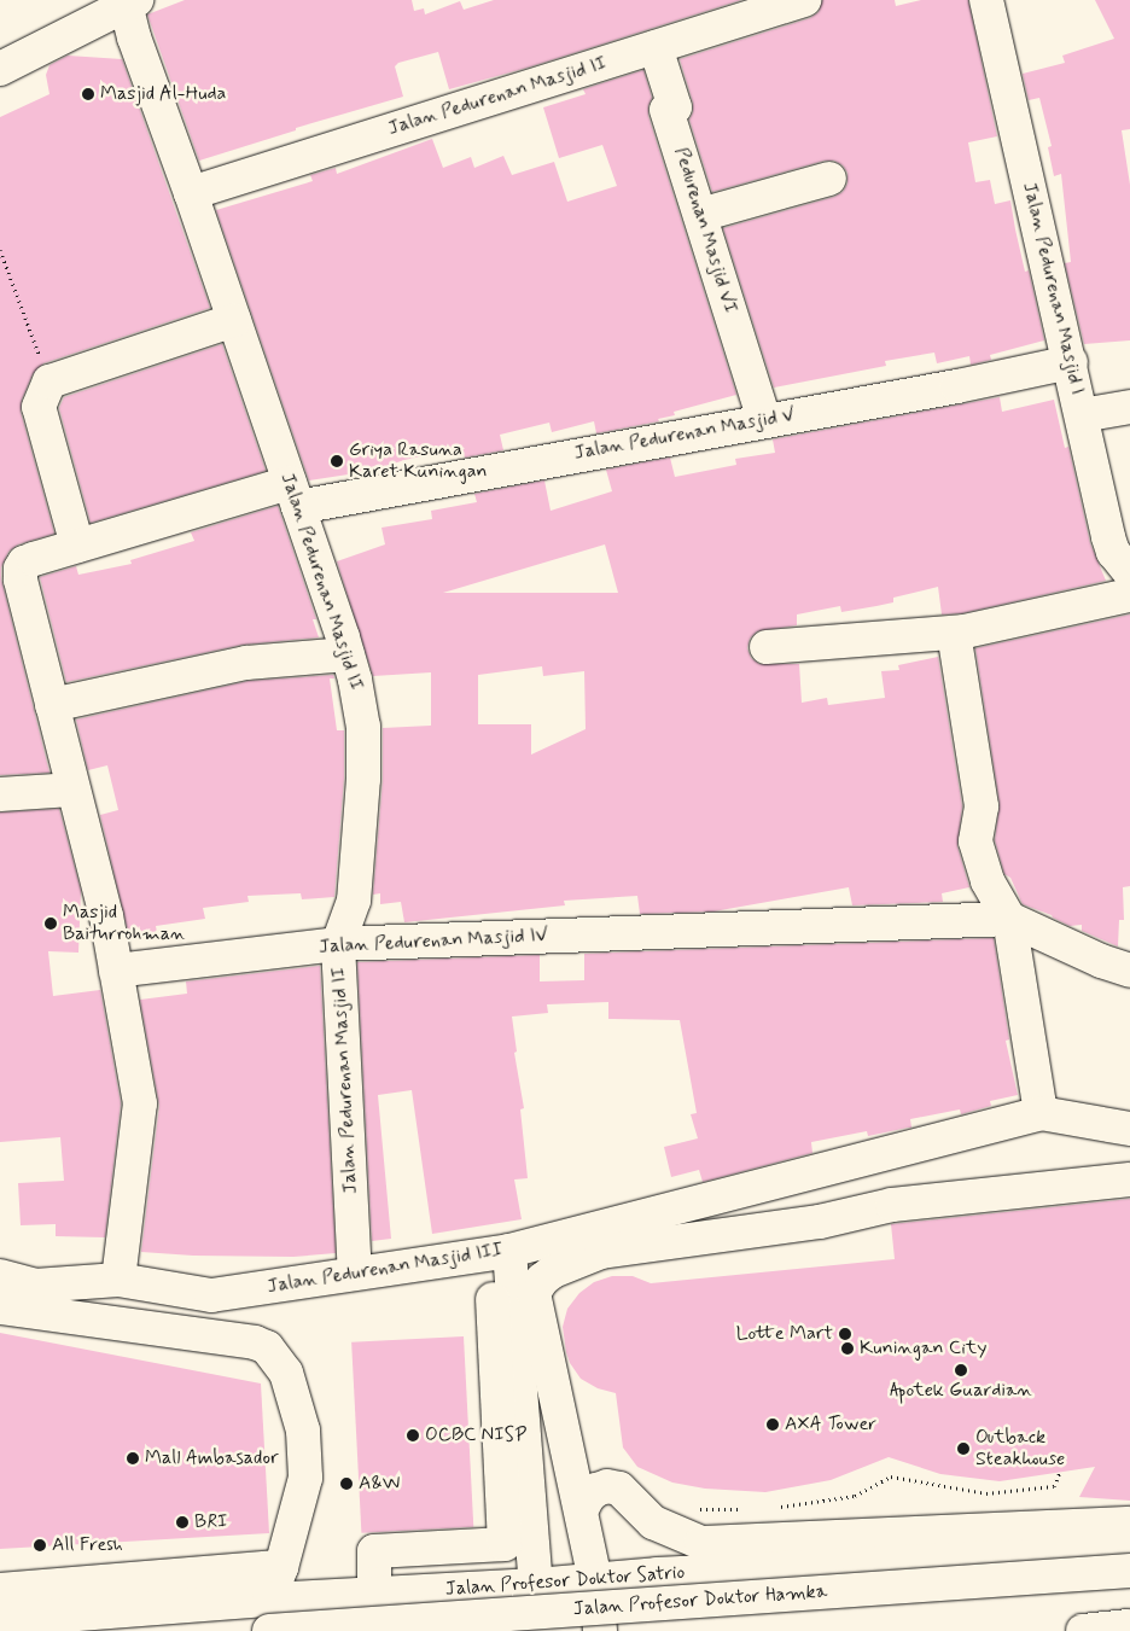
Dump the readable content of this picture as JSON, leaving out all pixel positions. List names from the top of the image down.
{
  "streets": {
    "street": [
      "Jalan Pedurenan Masjid II",
      "Pedurenan Masjid VI",
      "Jalan Pedurenan Masjid I",
      "Jalan Pedurenan Masjid V",
      "Jalan Pedurenan Masjid IV",
      "Jalan Pedurenan Masjid III",
      "Jalan Profesor Doktor Satrio",
      "Jalan Profesor Doktor Hamka"
    ]
  },
  "crossings": [
    ["Jalan Pedurenan Masjid II", "Pedurenan Masjid VI"],
    ["Jalan Pedurenan Masjid II", "Jalan Pedurenan Masjid V"],
    ["Jalan Pedurenan Masjid II", "Jalan Pedurenan Masjid IV"],
    ["Jalan Pedurenan Masjid II", "Jalan Pedurenan Masjid III"],
    ["Pedurenan Masjid VI", "Jalan Pedurenan Masjid V"],
    ["Jalan Pedurenan Masjid I", "Jalan Pedurenan Masjid V"],
    ["Jalan Pedurenan Masjid III", "Jalan Profesor Doktor Satrio"],
    ["Jalan Profesor Doktor Satrio", "Jalan Profesor Doktor Hamka"]
  ],
  "places": [
    "Masjid Al-Huda",
    "Griya Rasuna Karet Kuningan",
    "Masjid Baiturrohman",
    "Lotte Mart",
    "Kuningan City",
    "Apotek Guardian",
    "AXA Tower",
    "OCBC NISP",
    "Outback Steakhouse",
    "Mall Ambasador",
    "A&W",
    "BRI",
    "All Fresh"
  ]
}
